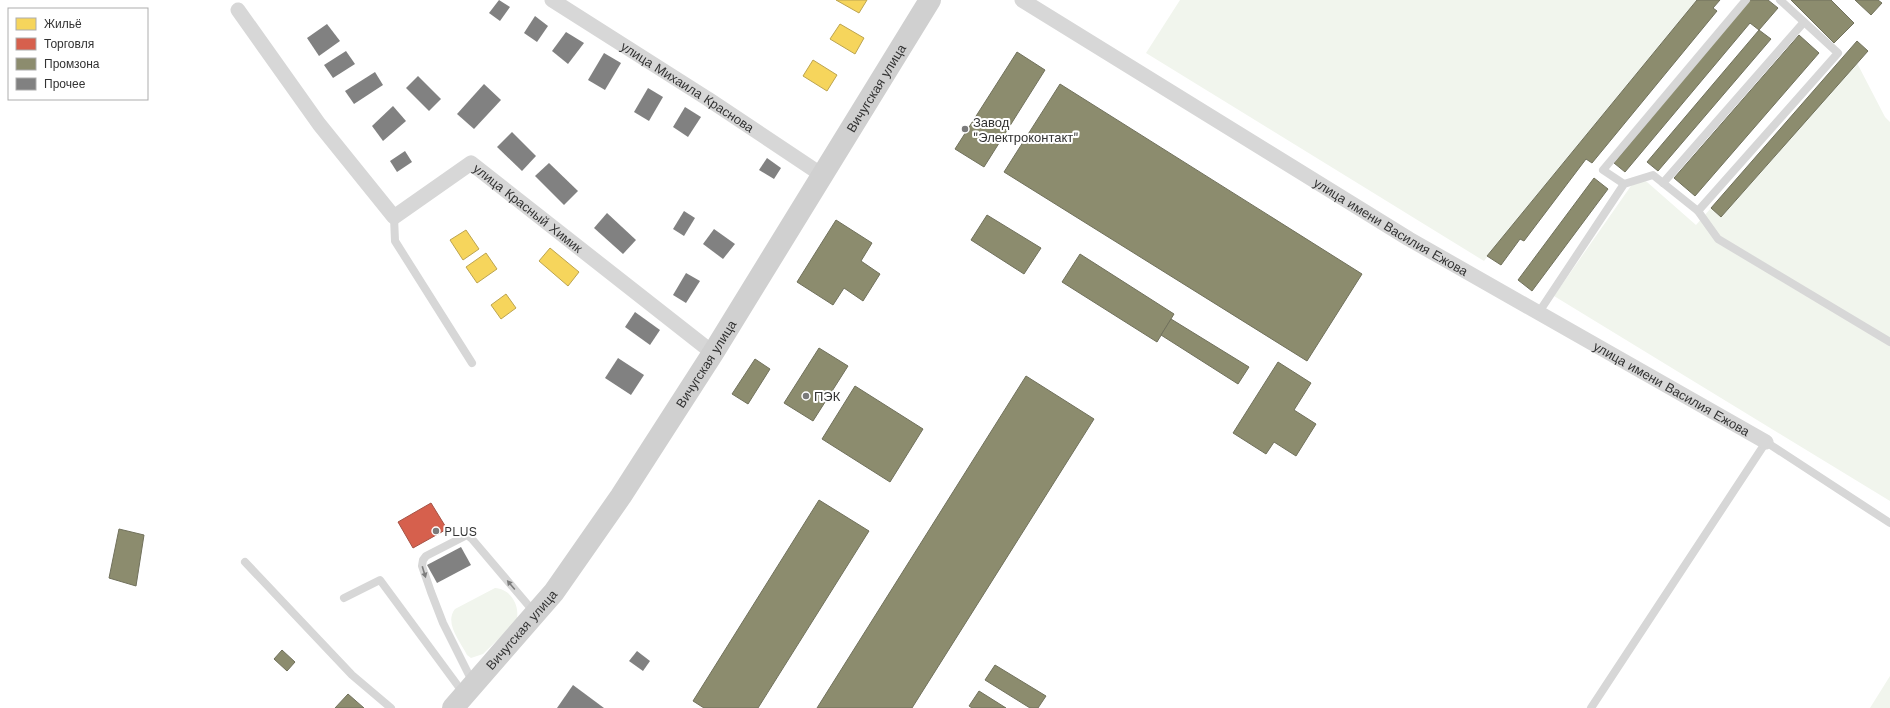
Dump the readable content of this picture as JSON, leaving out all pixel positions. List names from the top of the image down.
{
  "streets": {
    "main road": ["Вичугская улица"],
    "street": ["улица Михаила Краснова", "улица Красный Химик", "улица имени Василия Ежова"]
  },
  "crossings": [
    ["улица Михаила Краснова", "Вичугская улица"],
    ["Вичугская улица", "улица Красный Химик"]
  ],
  "places": ["Завод \"Электроконтакт\"", "ПЭК", "PLUS"],
  "legend": [
    "Жильё",
    "Торговля",
    "Промзона",
    "Прочее"
  ]
}
